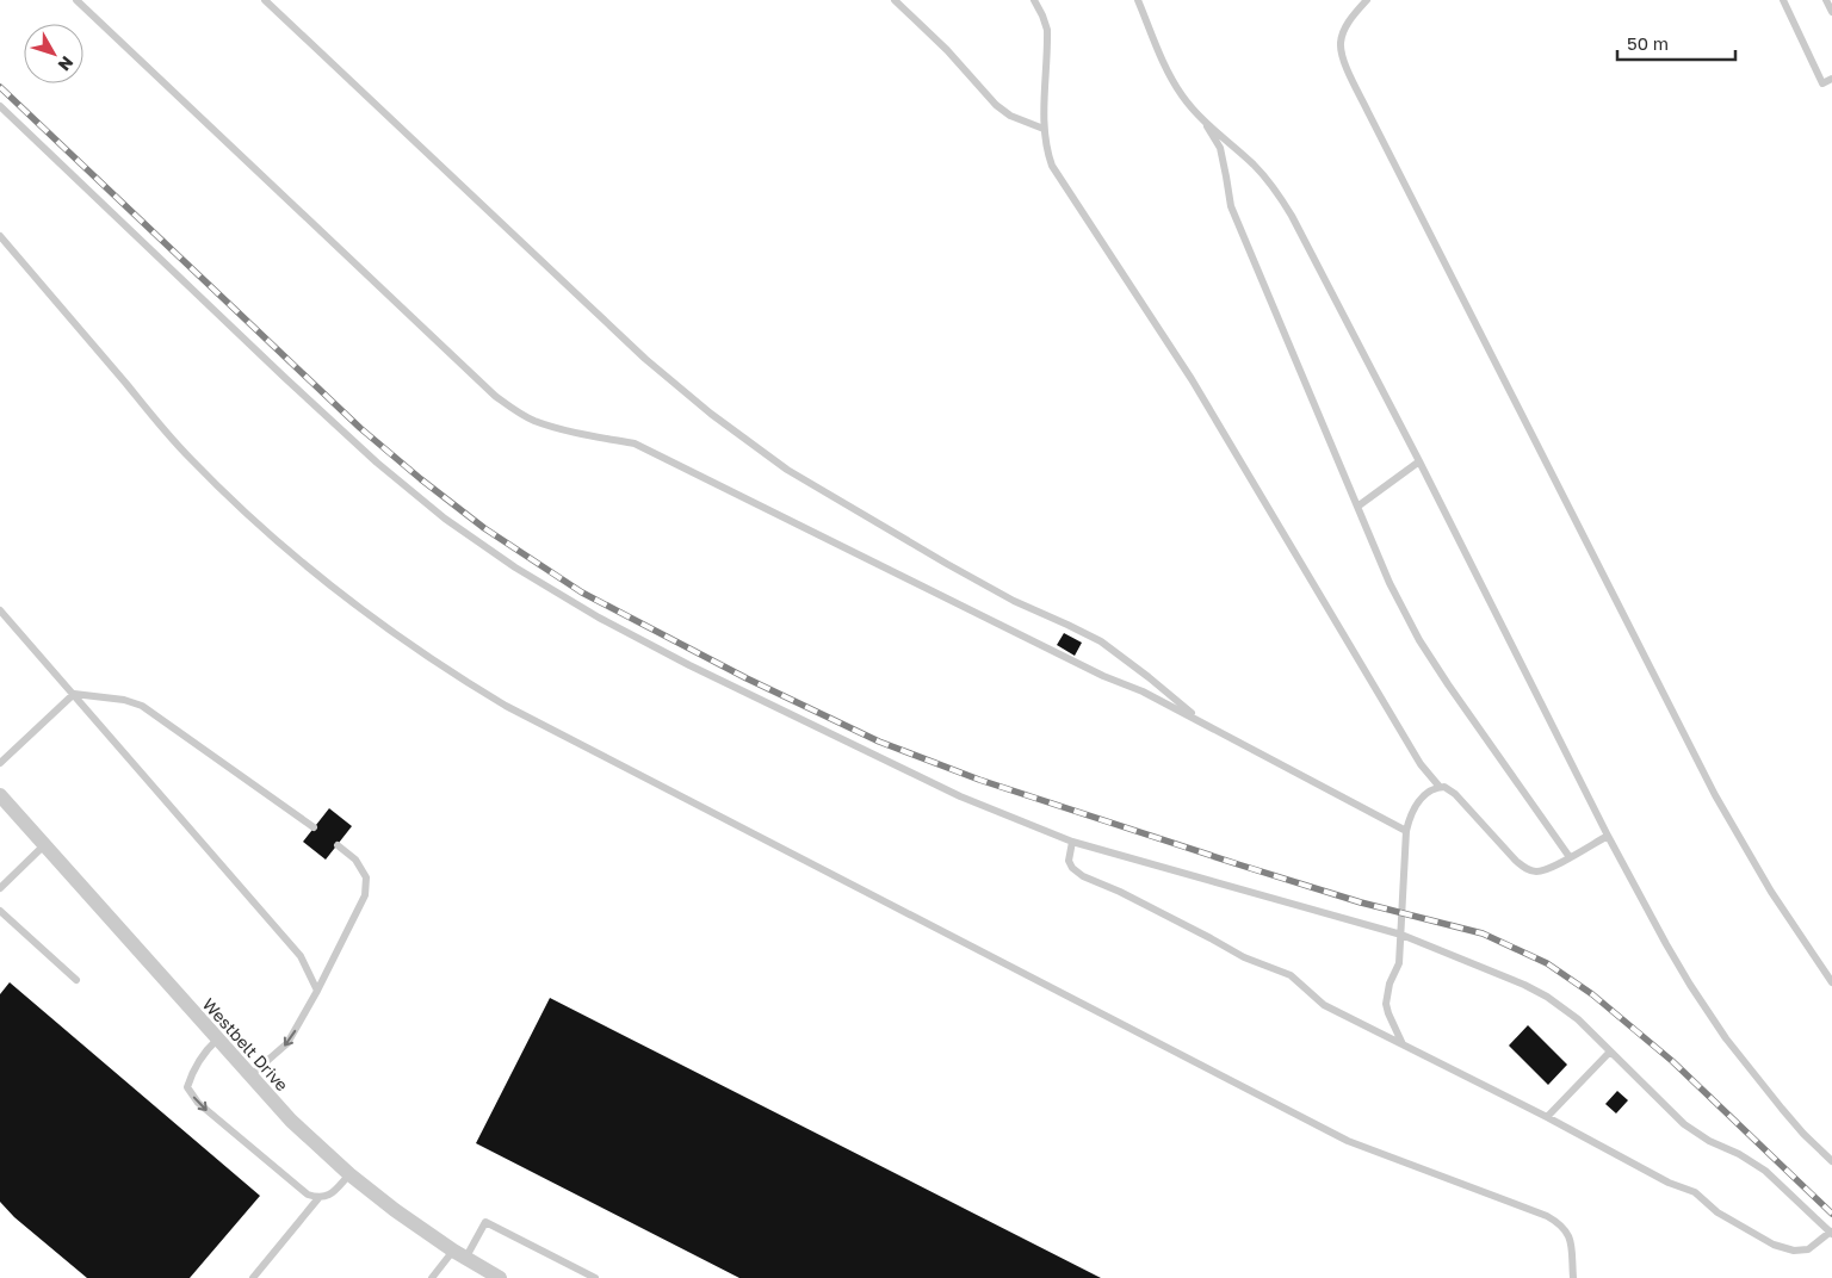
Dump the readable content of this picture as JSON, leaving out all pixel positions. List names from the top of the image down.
{
  "streets": {
    "street": ["Westbelt Drive"]
  },
  "scale_bar": "50 m",
  "north": "bottom right"
}
